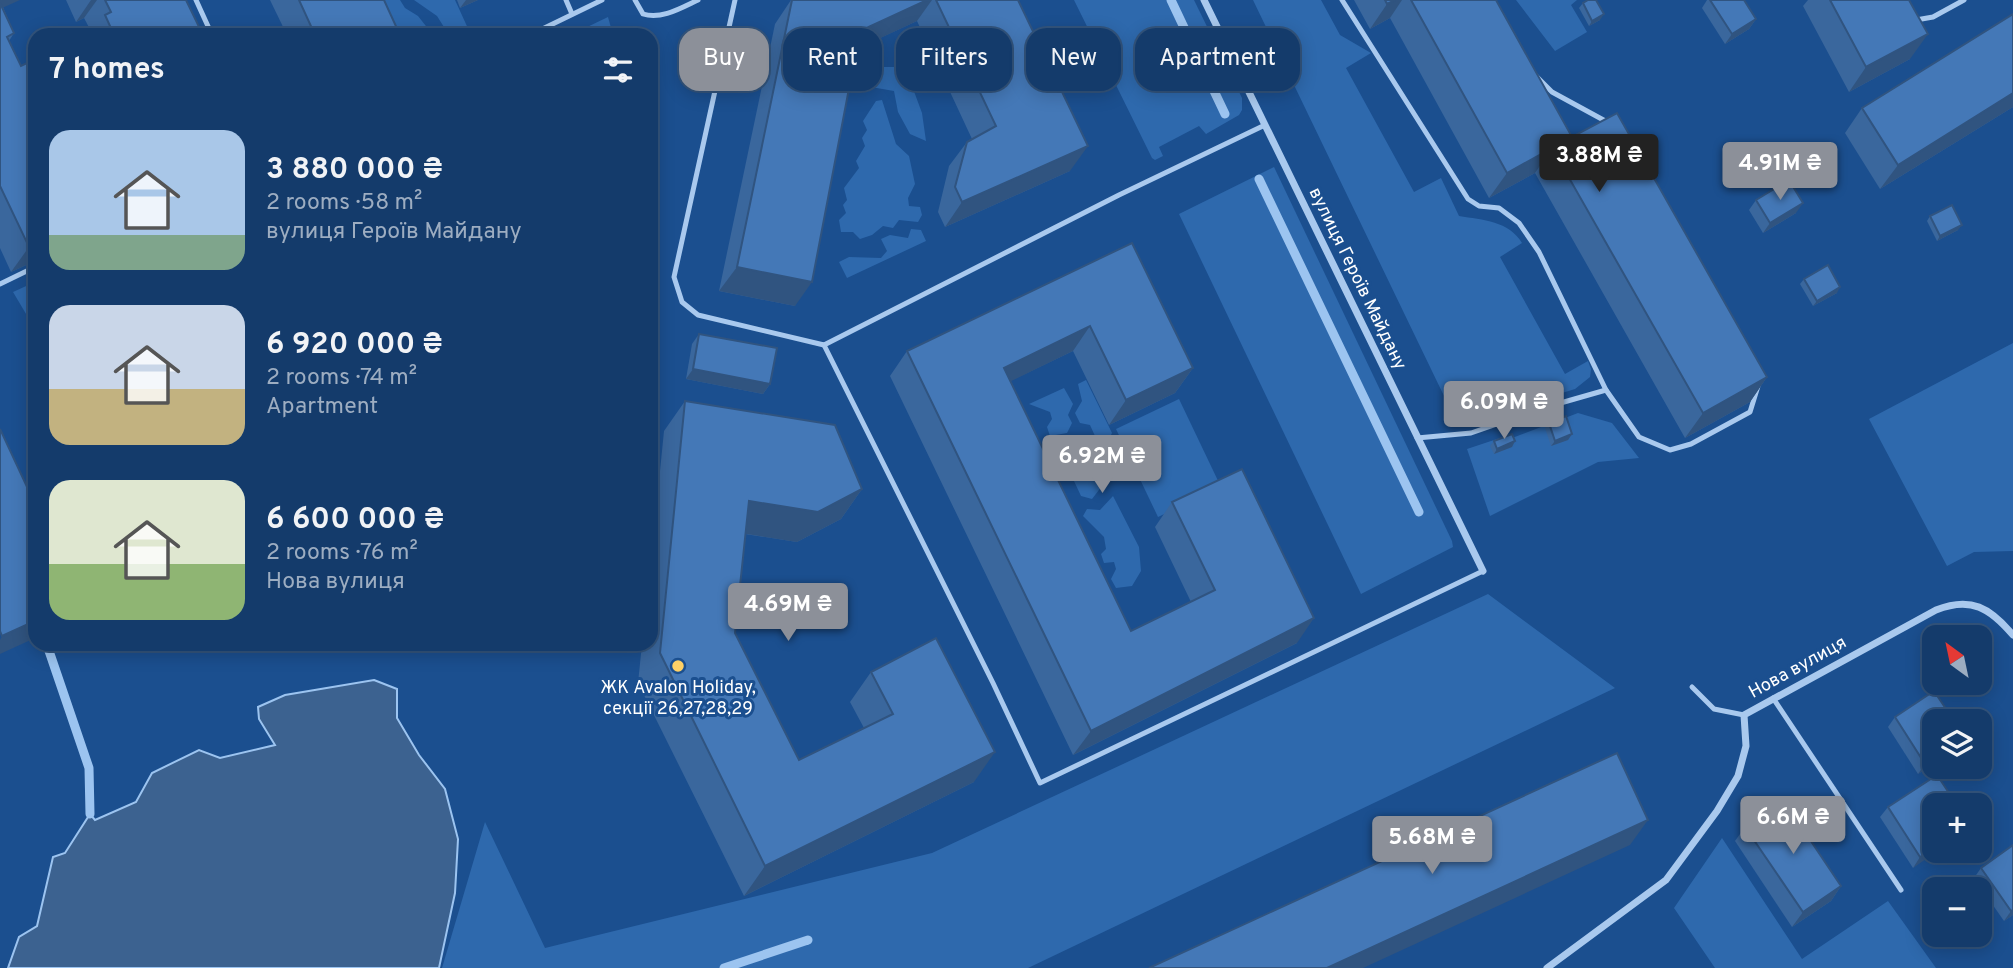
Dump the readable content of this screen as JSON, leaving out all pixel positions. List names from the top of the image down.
{
  "streets": {
    "street": ["вулиця Героїв Майдану", "Нова вулиця"]
  },
  "places": ["ЖК Avalon Holiday, секції 26,27,28,29"],
  "north": "top left",
  "page": {
    "chip": [
      "Buy",
      "Rent",
      "Filters",
      "New",
      "Apartment"
    ],
    "heading": "7 homes",
    "list": [
      {
        "name": "3 880 000 ₴",
        "note": "2 rooms · 58 m² · вулиця Героїв Майдану"
      },
      {
        "name": "6 920 000 ₴",
        "note": "2 rooms · 74 m² · Apartment"
      },
      {
        "name": "6 600 000 ₴",
        "note": "2 rooms · 76 m² · Нова вулиця"
      }
    ],
    "price": [
      "3.88M ₴",
      "4.91M ₴",
      "6.09M ₴",
      "6.92M ₴",
      "4.69M ₴",
      "6.6M ₴",
      "5.68M ₴"
    ],
    "map_buttons": ["+", "−"]
  }
}
